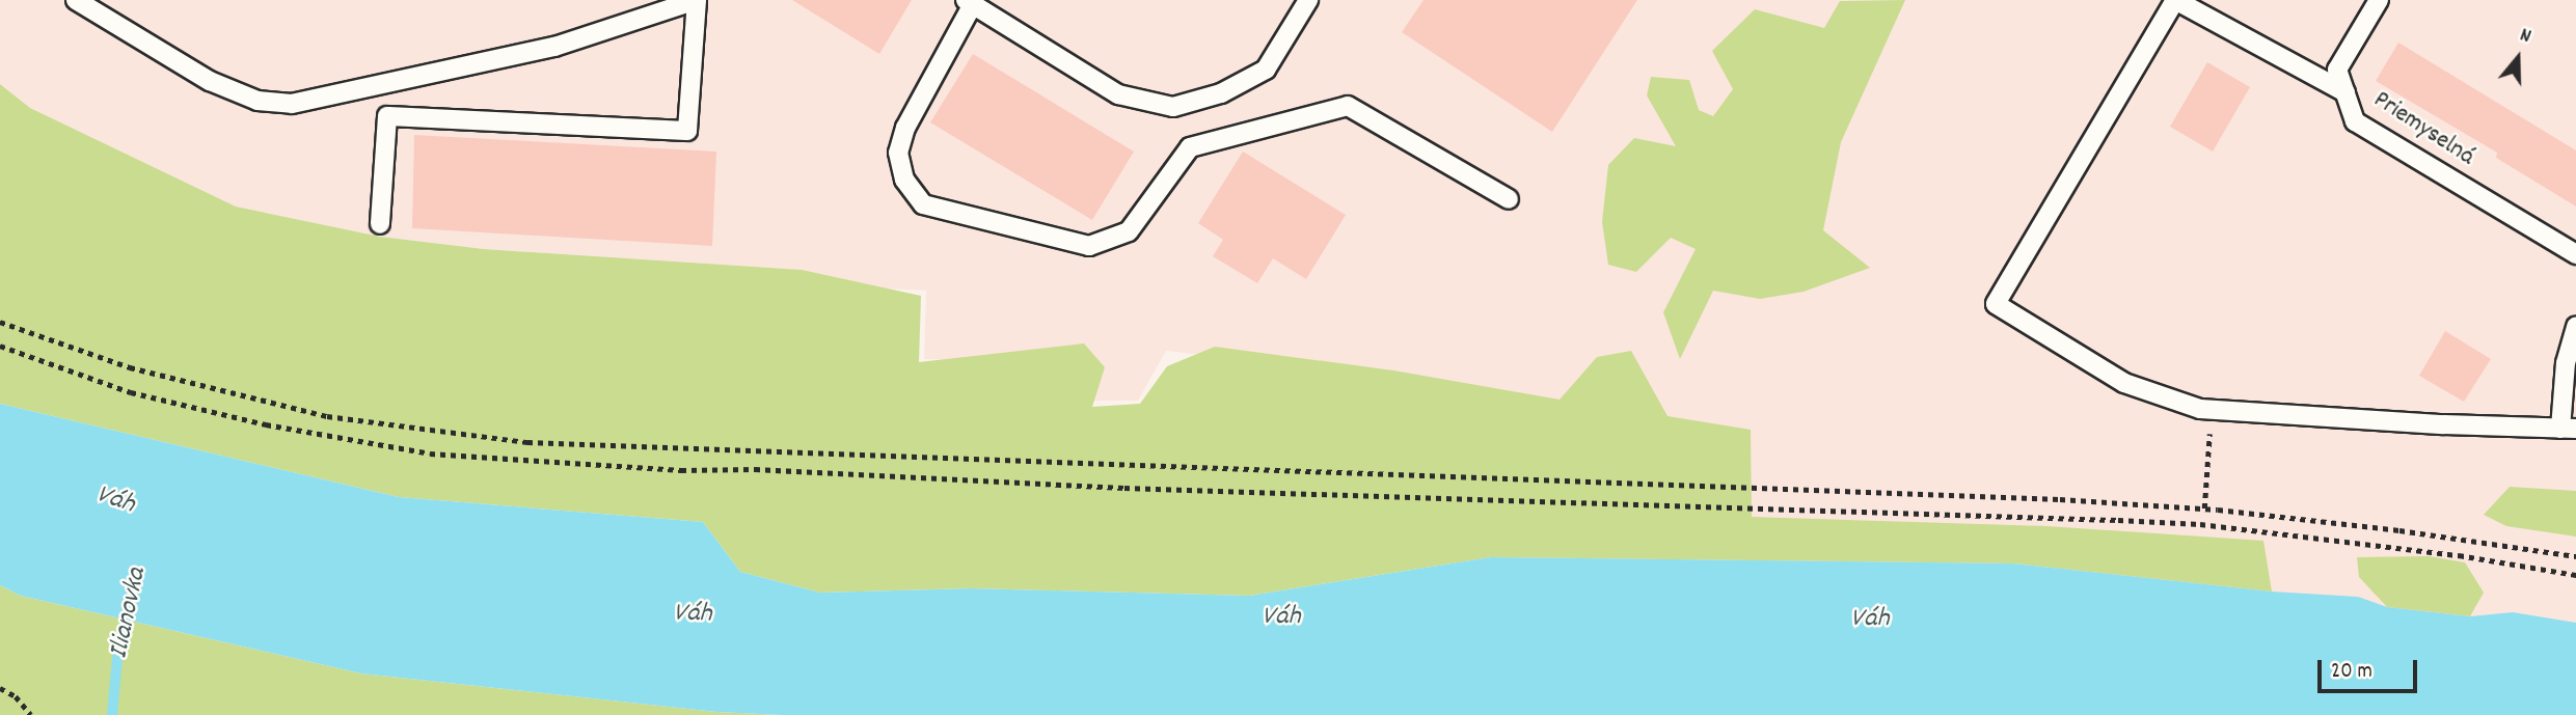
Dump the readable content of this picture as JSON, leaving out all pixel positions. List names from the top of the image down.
{
  "streets": {
    "lane": ["Priemyselná"]
  },
  "water": ["Váh", "Ilianovka"],
  "scale_bar": "20 m",
  "north": "top"
}
